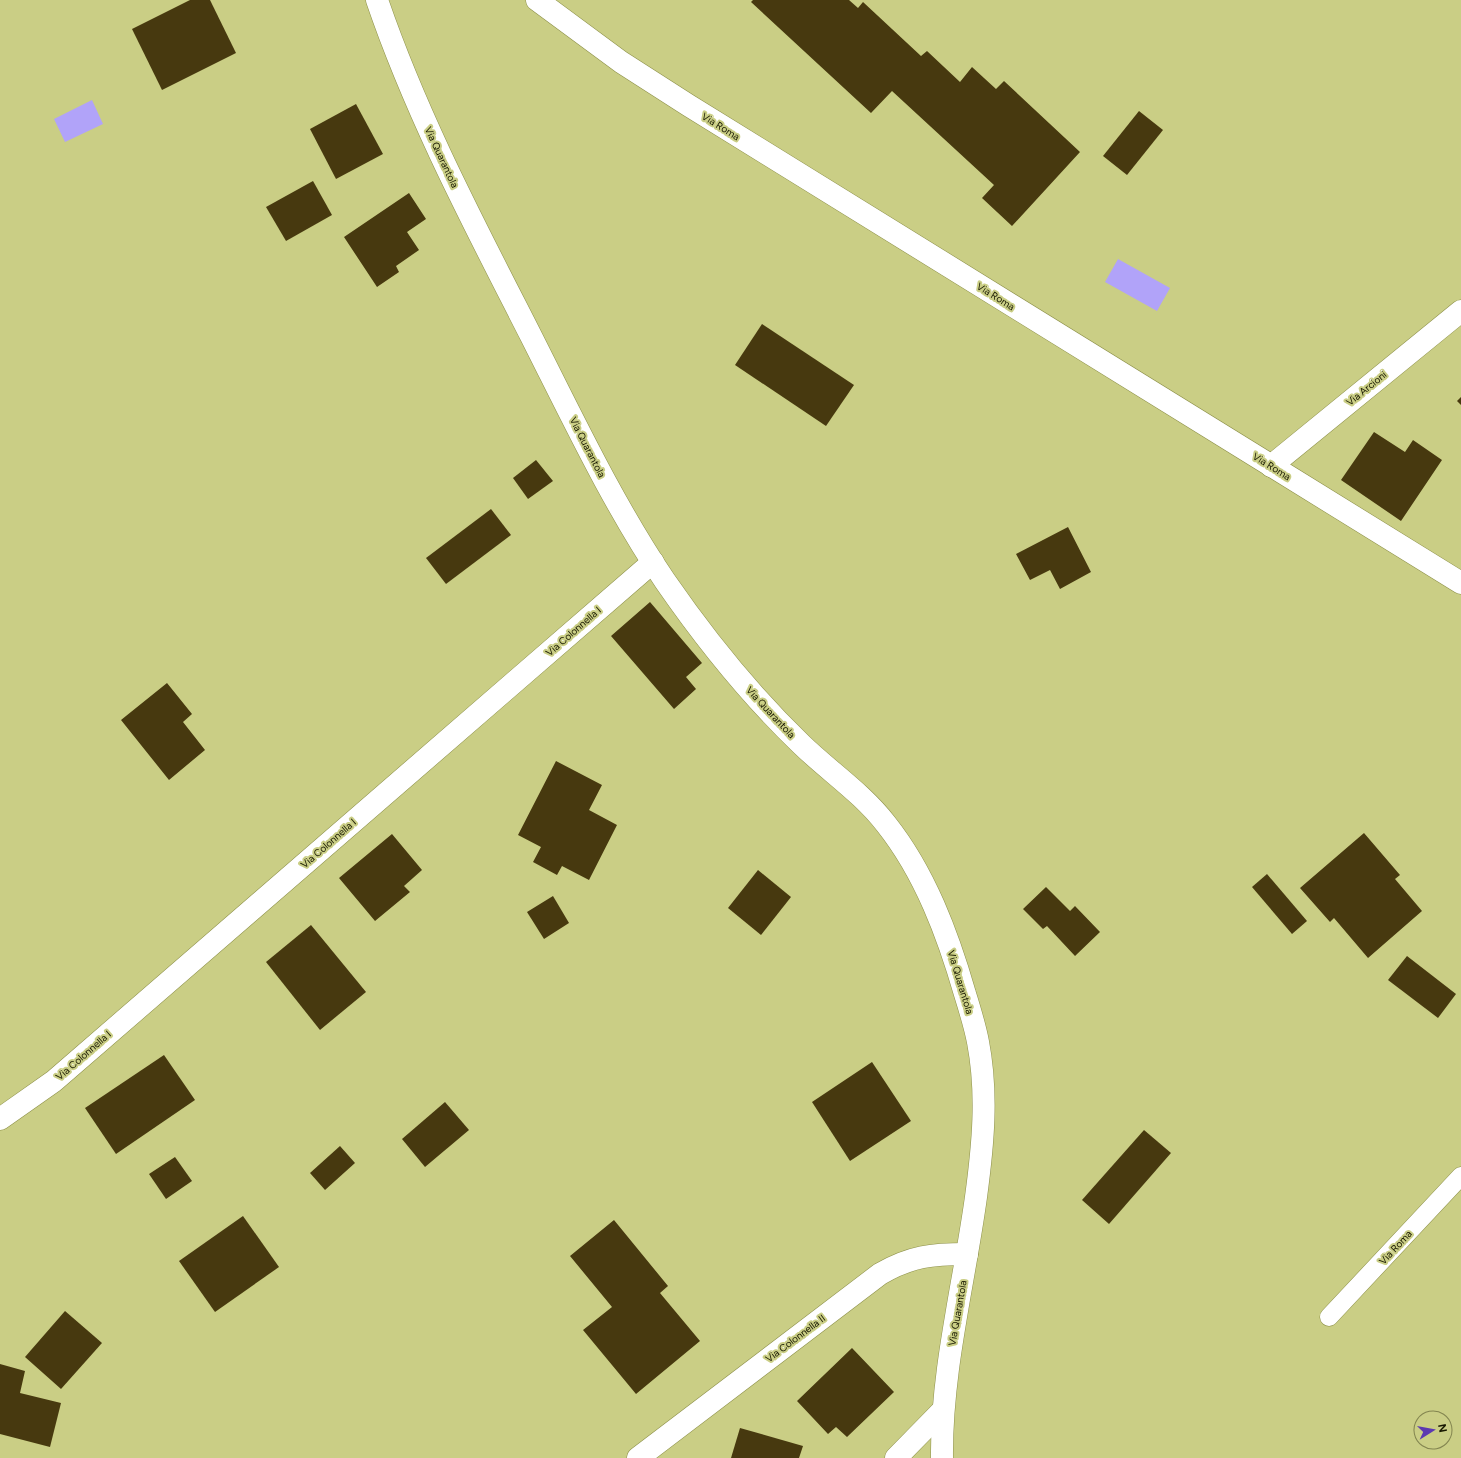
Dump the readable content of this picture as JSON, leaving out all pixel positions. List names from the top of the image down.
{
  "streets": {
    "street": [
      "Via Roma",
      "Via Quarantola",
      "Via Arcioni",
      "Via Colonnella I",
      "Via Colonnella II"
    ]
  },
  "crossings": [
    ["Via Roma", "Via Arcioni"],
    ["Via Quarantola", "Via Colonnella I"],
    ["Via Quarantola", "Via Colonnella II"]
  ],
  "north": "right"
}
